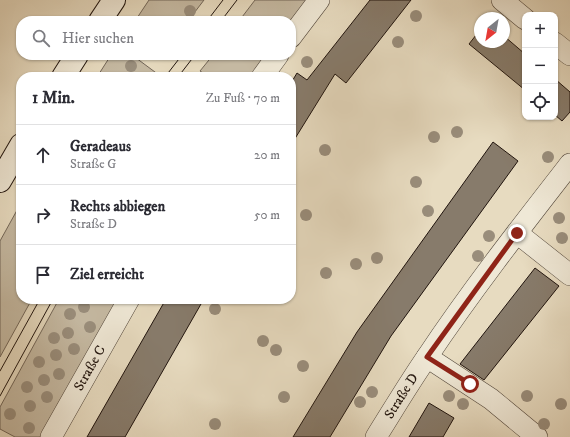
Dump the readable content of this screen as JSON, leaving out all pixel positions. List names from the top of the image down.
{
  "streets": {
    "street": ["Straße C", "Straße D"]
  },
  "north": "bottom left",
  "page": {
    "map_buttons": ["+", "−"],
    "search": "Hier suchen",
    "heading": ["1 Min.", "Zu Fuß · 70 m"],
    "list": [
      ["Geradeaus", "Straße G", "20 m"],
      ["Rechts abbiegen", "Straße D", "50 m"],
      "Ziel erreicht"
    ]
  }
}
